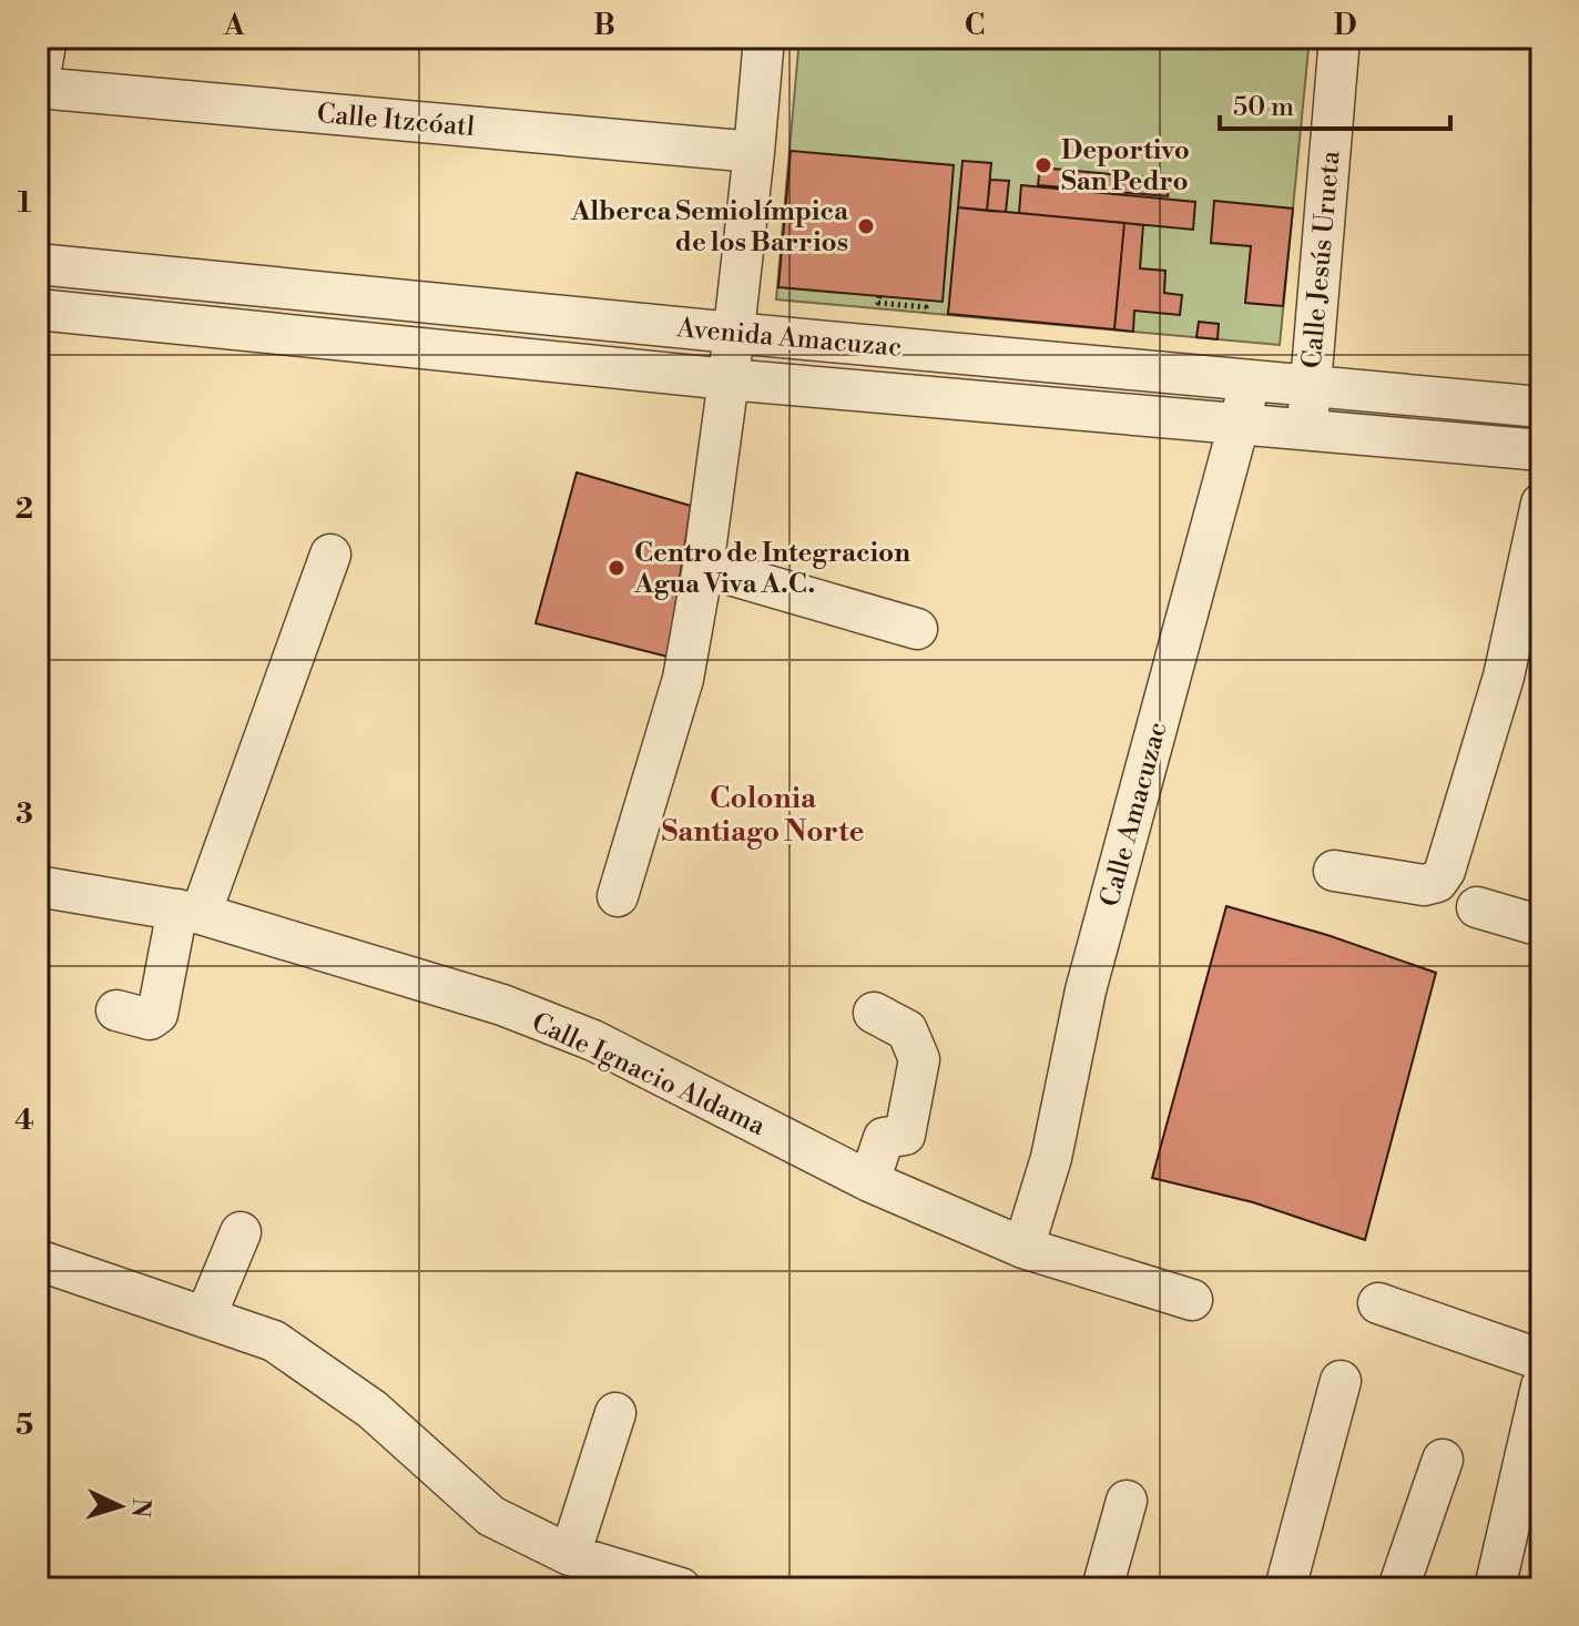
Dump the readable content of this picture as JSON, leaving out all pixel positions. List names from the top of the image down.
{
  "streets": {
    "street": [
      "Calle Itzcóatl",
      "Calle Jesús Urueta",
      "Avenida Amacuzac",
      "Calle Amacuzac",
      "Calle Ignacio Aldama"
    ]
  },
  "crossings": [
    ["Calle Jesús Urueta", "Avenida Amacuzac"],
    ["Avenida Amacuzac", "Calle Amacuzac"],
    ["Calle Amacuzac", "Calle Ignacio Aldama"]
  ],
  "districts": ["Colonia Santiago Norte"],
  "places": ["Deportivo San Pedro", "Alberca Semiolímpica de los Barrios", "Centro de Integracion Agua Viva A.C."],
  "scale_bar": "50 m",
  "north": "right",
  "grid": {
    "columns": [
      "A",
      "B",
      "C",
      "D"
    ],
    "rows": [
      "1",
      "2",
      "3",
      "4",
      "5"
    ]
  }
}
